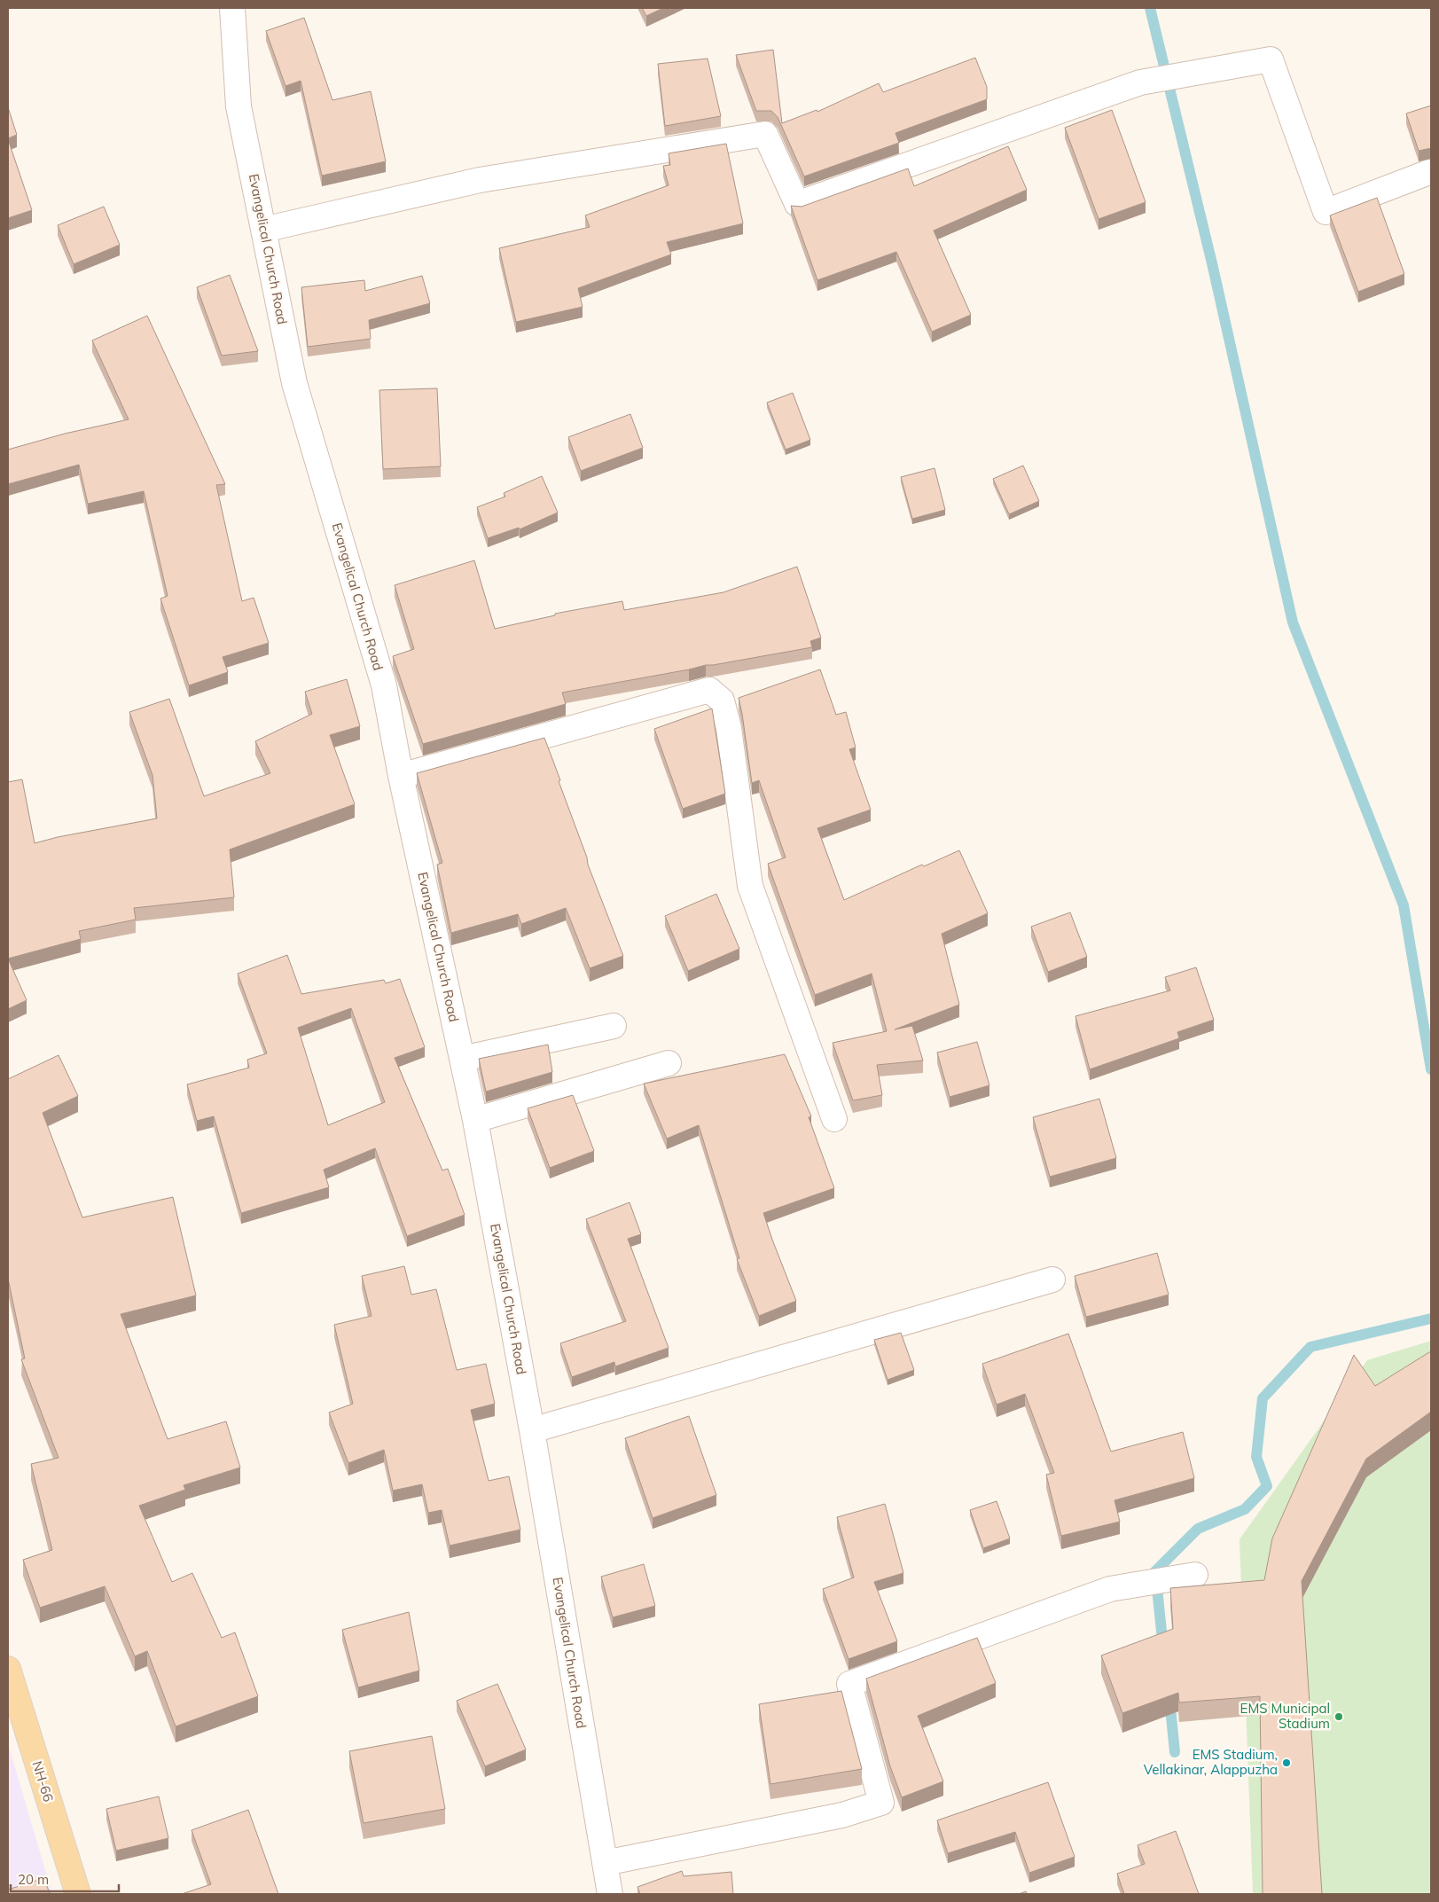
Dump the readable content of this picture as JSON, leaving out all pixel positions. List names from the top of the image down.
{
  "streets": {
    "main road": ["NH-66"],
    "street": ["Evangelical Church Road"]
  },
  "places": ["EMS Municipal Stadium", "EMS Stadium, Vellakinar, Alappuzha"],
  "scale_bar": "20 m"
}
